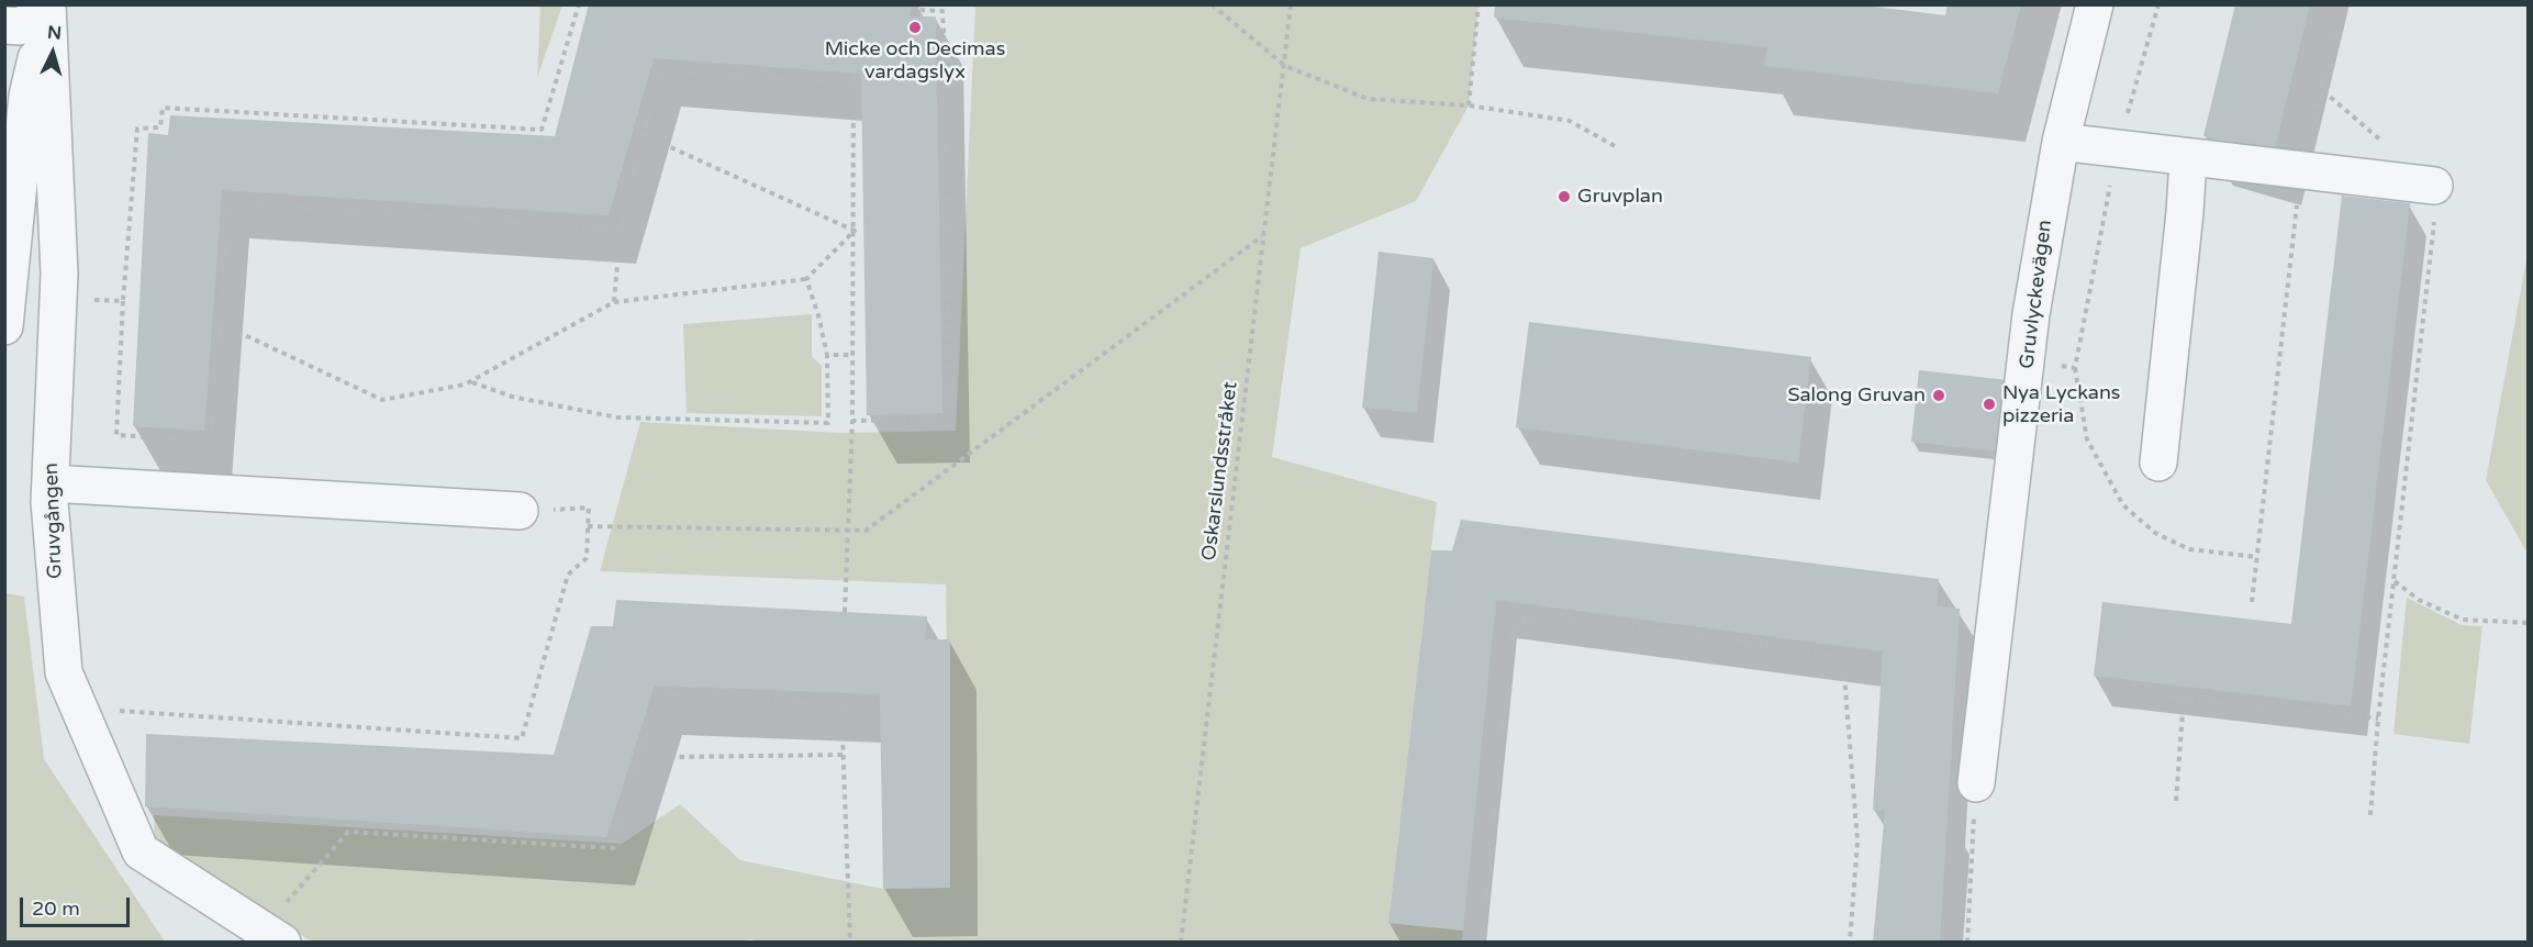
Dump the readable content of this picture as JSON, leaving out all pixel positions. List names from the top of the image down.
{
  "streets": {
    "street": ["Gruvlyckevägen", "Gruvgången"],
    "path": ["Oskarslundsstråket"]
  },
  "places": [
    "Micke och Decimas vardagslyx",
    "Gruvplan",
    "Salong Gruvan",
    "Nya Lyckans pizzeria"
  ],
  "scale_bar": "20 m",
  "north": "top"
}
